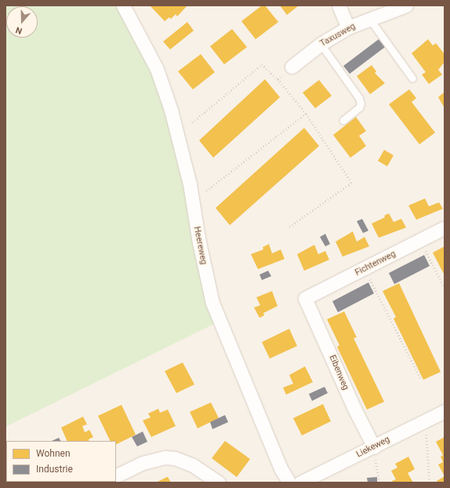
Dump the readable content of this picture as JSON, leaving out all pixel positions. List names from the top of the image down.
{
  "streets": {
    "street": [
      "Taxusweg",
      "Heereweg",
      "Fichtenweg",
      "Eibenweg",
      "Liekeweg"
    ]
  },
  "crossings": [
    ["Fichtenweg", "Eibenweg"],
    ["Eibenweg", "Liekeweg"]
  ],
  "legend": ["Wohnen", "Industrie"],
  "north": "bottom"
}
